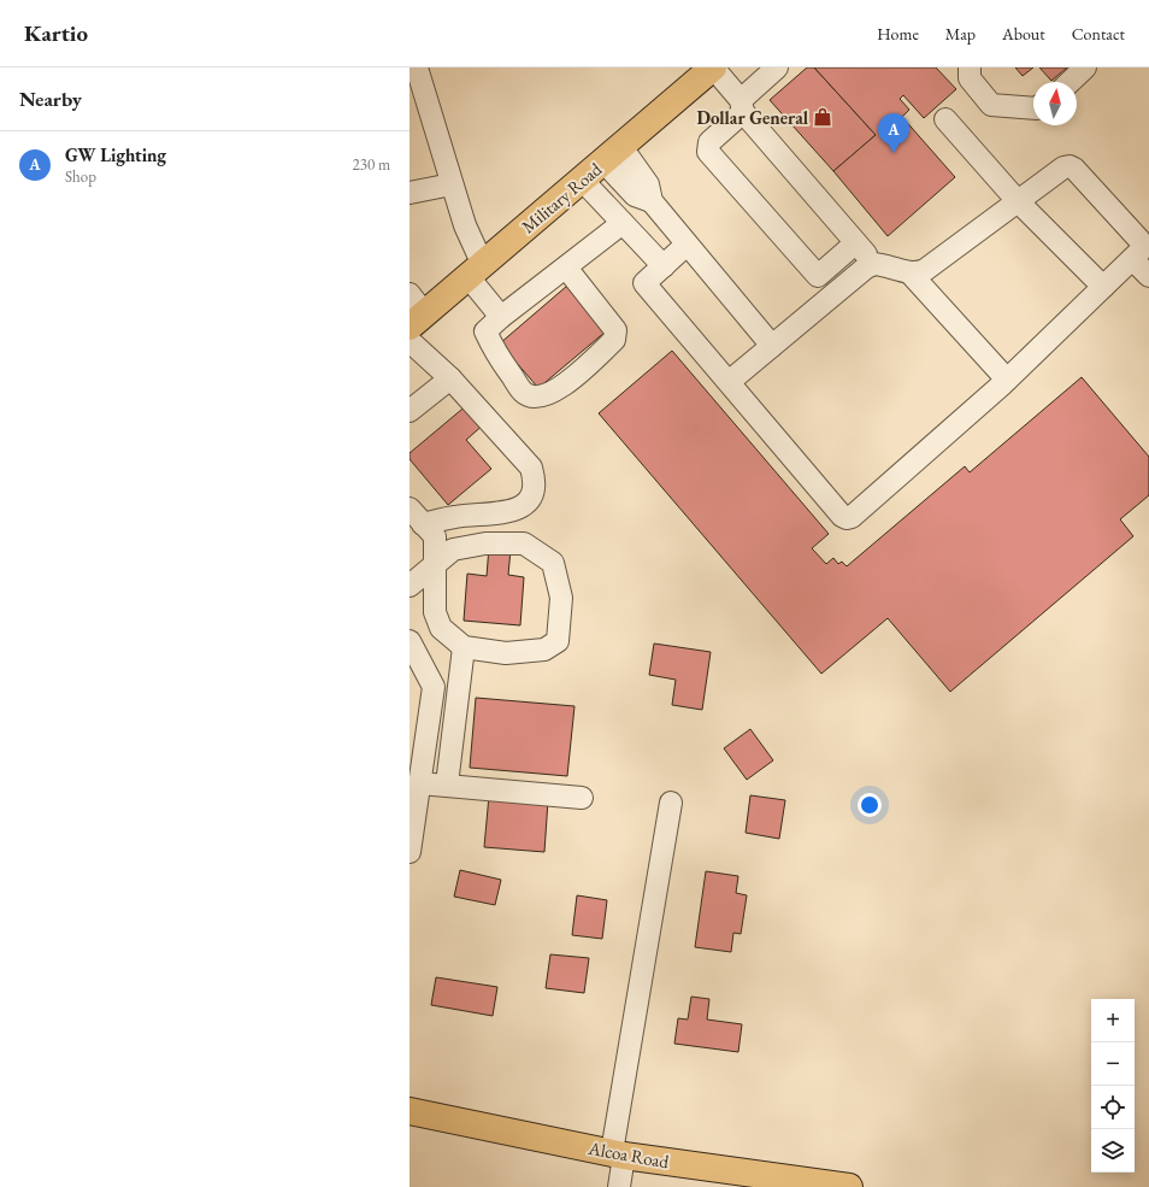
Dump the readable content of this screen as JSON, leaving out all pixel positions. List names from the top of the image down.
{
  "streets": {
    "main road": ["Military Road", "Alcoa Road"]
  },
  "places": {
    "shop": ["Dollar General"]
  },
  "north": "top",
  "page": {
    "header": "Kartio",
    "nav": [
      "Home",
      "Map",
      "About",
      "Contact"
    ],
    "heading": "Nearby",
    "pins": "A",
    "list": [
      {
        "mark": "A",
        "name": "GW Lighting",
        "note": "Shop",
        "value": "230 m"
      }
    ],
    "map_buttons": ["+", "−"]
  }
}
